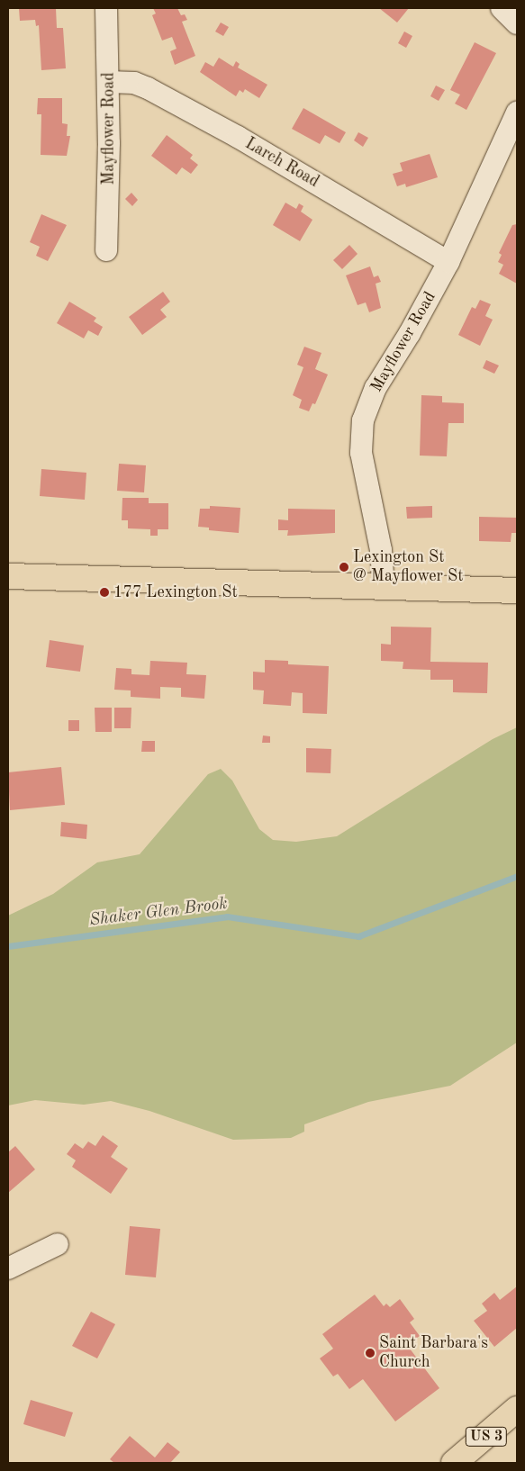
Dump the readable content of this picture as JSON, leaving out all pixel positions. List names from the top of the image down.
{
  "streets": {
    "main road": ["US 3"],
    "street": ["Mayflower Road", "Larch Road"]
  },
  "crossings": [
    ["Mayflower Road", "Larch Road"]
  ],
  "water": ["Shaker Glen Brook"],
  "places": ["Lexington St @ Mayflower St", "177 Lexington St", "Saint Barbara's Church"]
}
